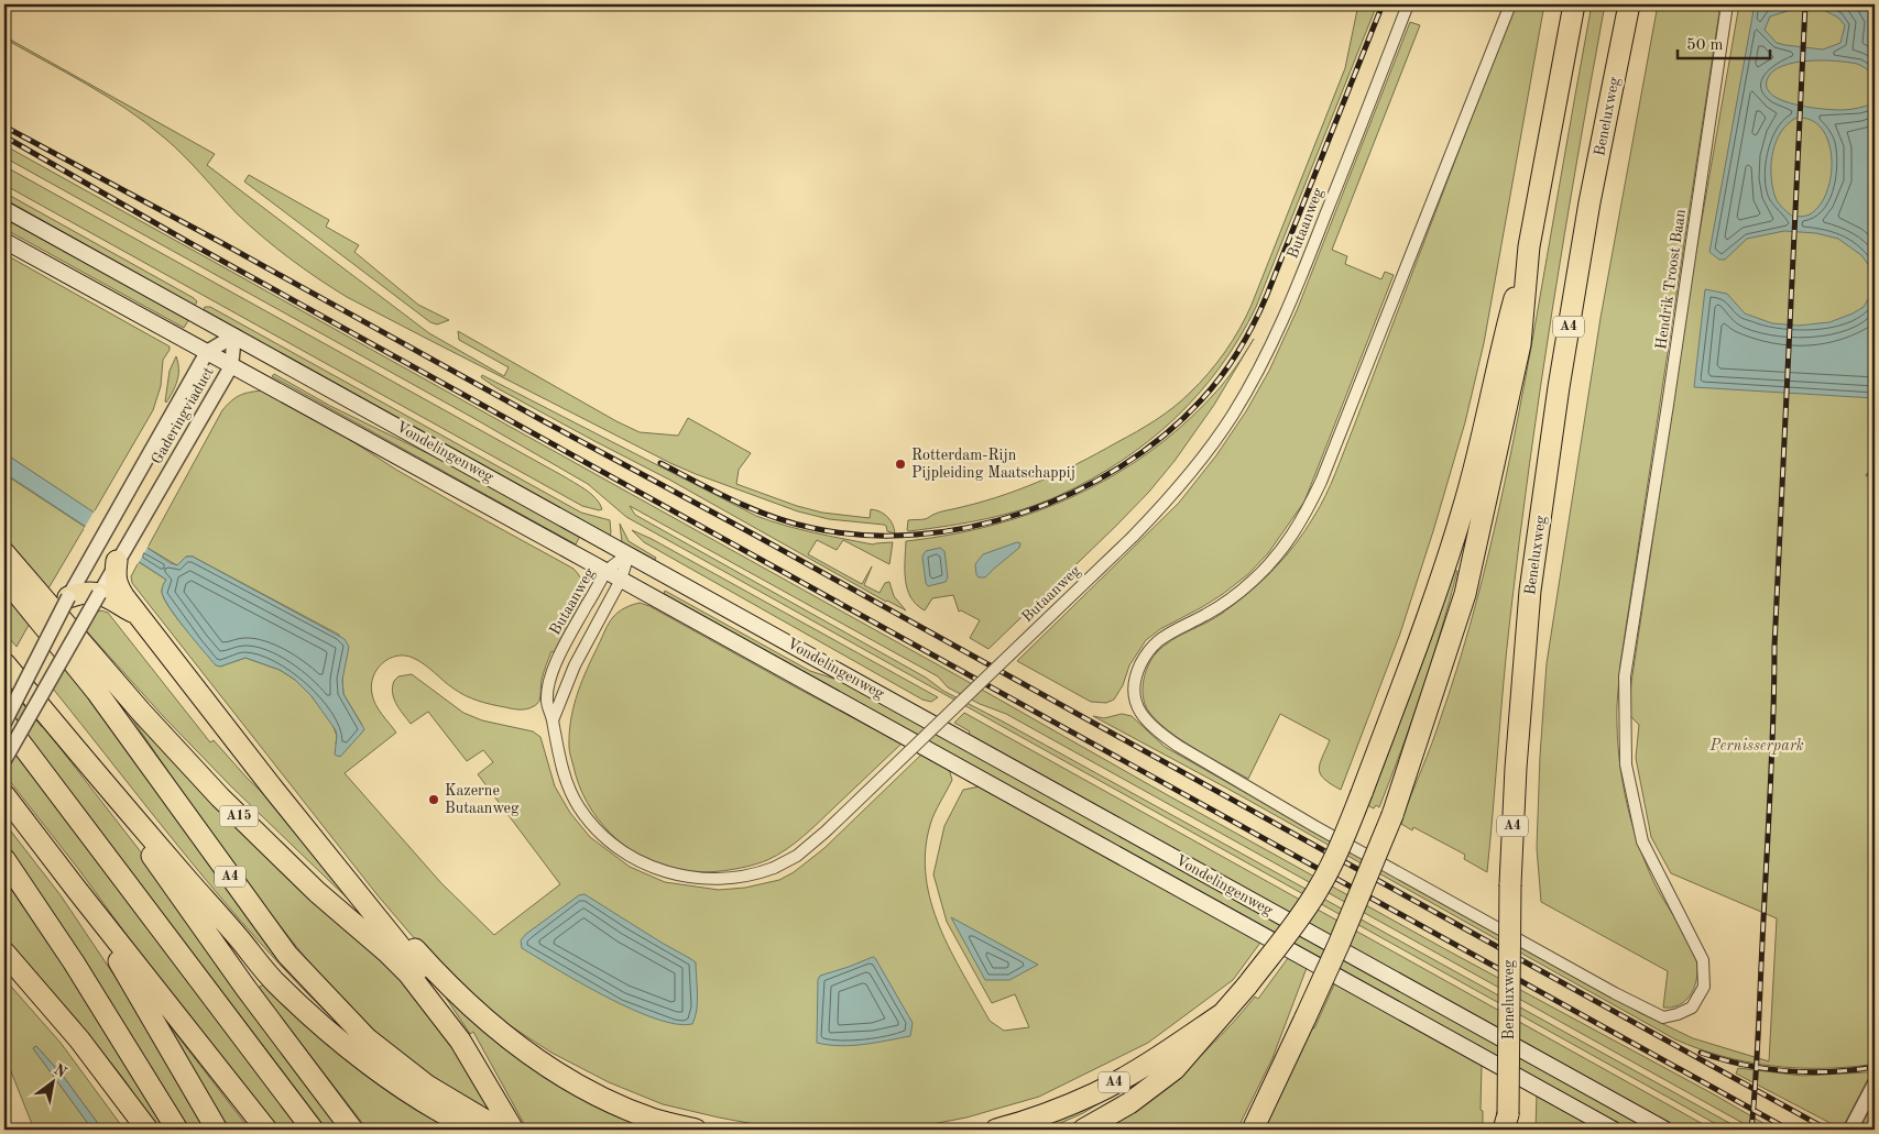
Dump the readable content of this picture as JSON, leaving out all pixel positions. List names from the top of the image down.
{
  "streets": {
    "highway": ["Beneluxweg", "A4", "A15"],
    "main road": ["Vondelingenweg"],
    "street": ["Butaanweg", "Hendrik Troost Baan", "Gaderingviaduct"]
  },
  "crossings": [
    ["Butaanweg", "Vondelingenweg"],
    ["Gaderingviaduct", "Vondelingenweg"]
  ],
  "parks": ["Pernisserpark"],
  "places": ["Rotterdam-Rijn Pijpleiding Maatschappij", "Kazerne Butaanweg"],
  "scale_bar": "50 m",
  "north": "top right"
}
